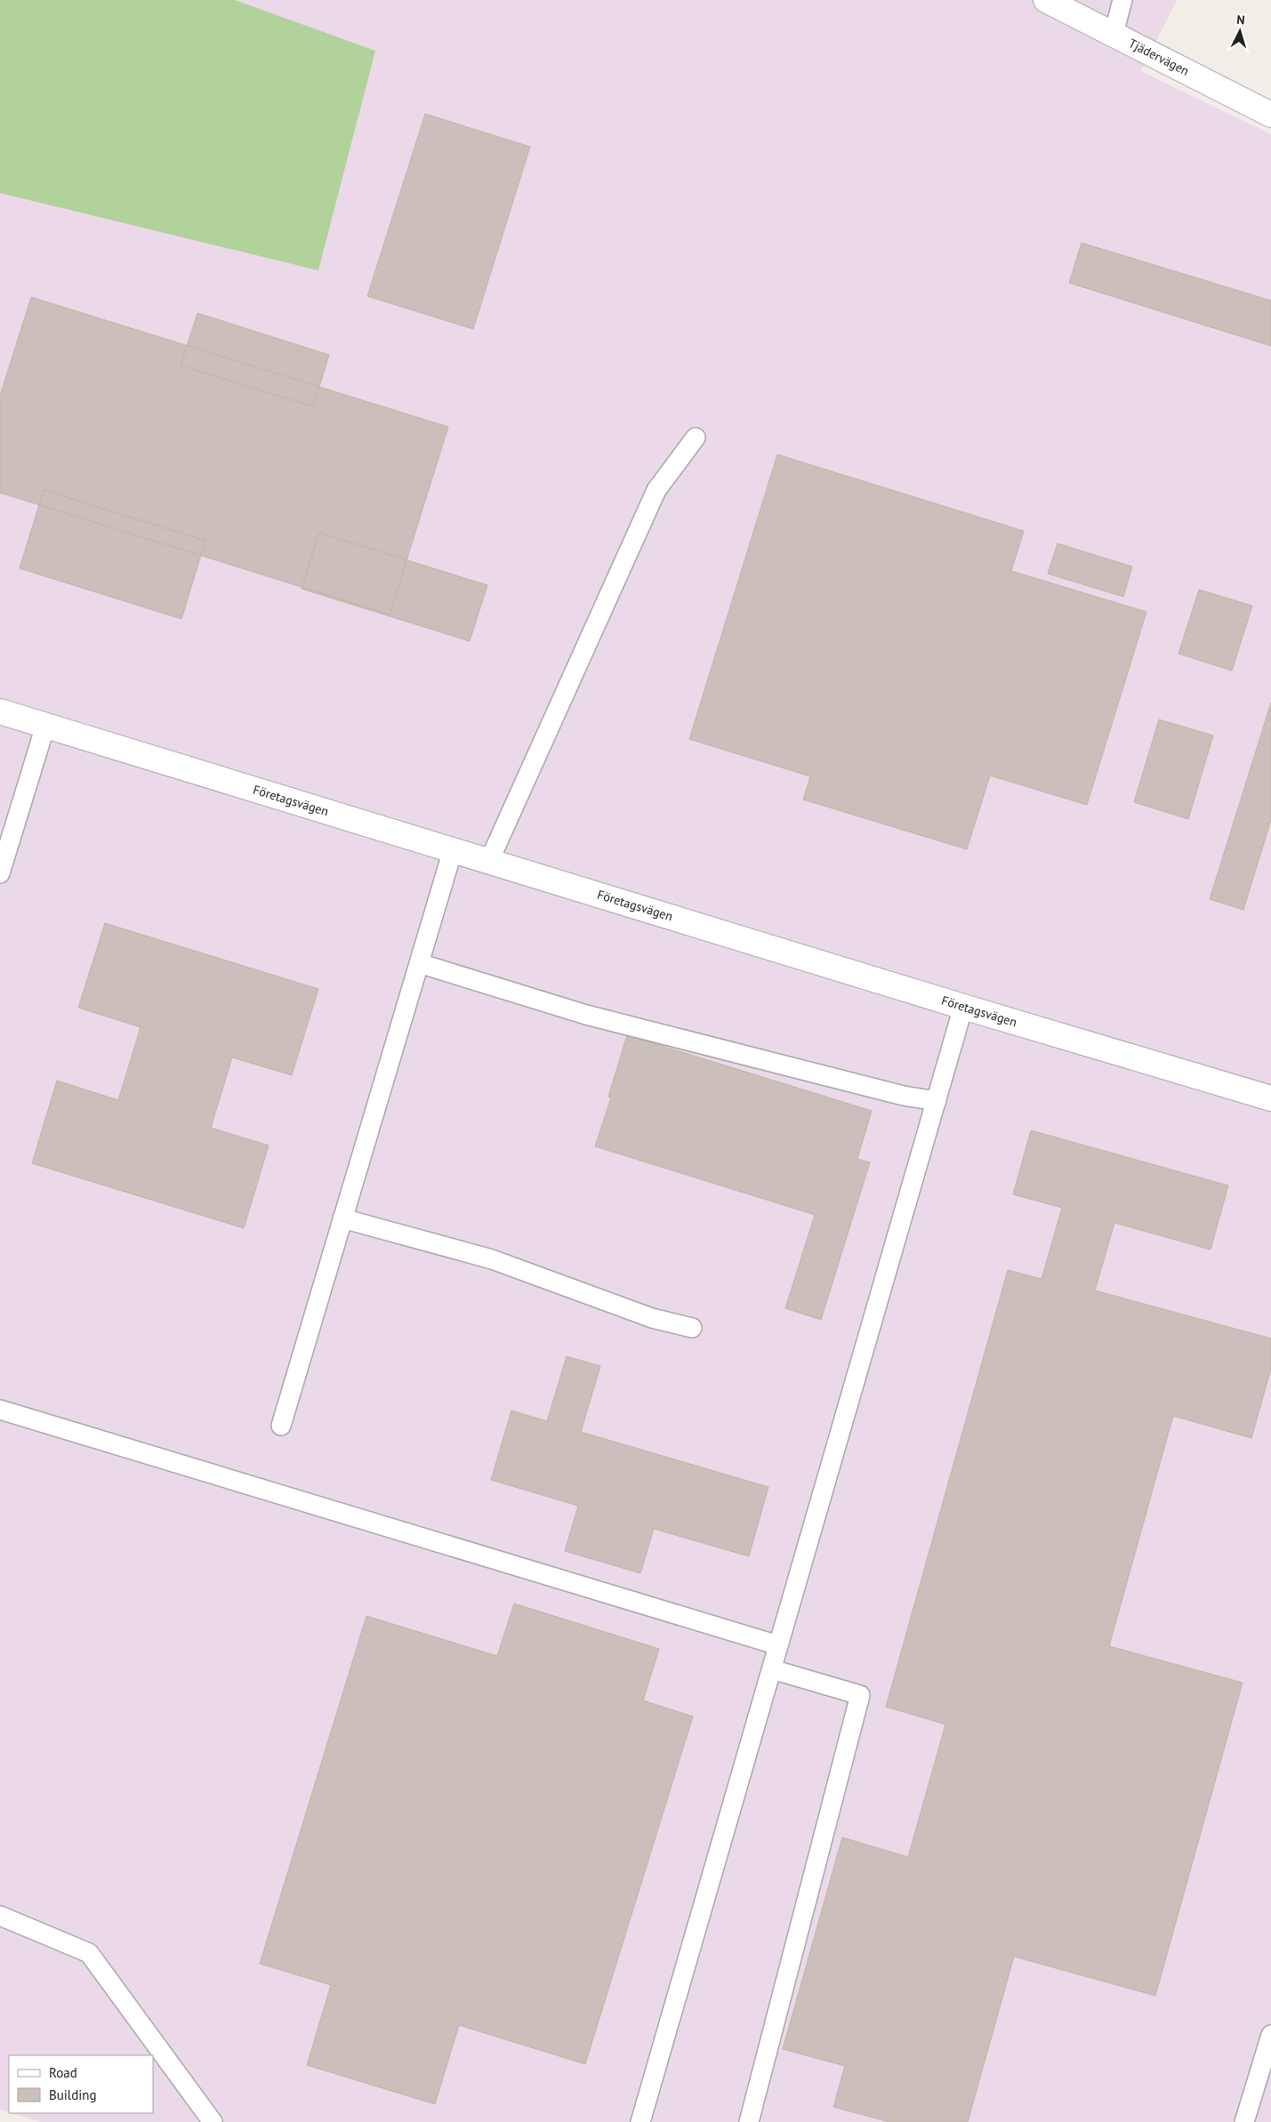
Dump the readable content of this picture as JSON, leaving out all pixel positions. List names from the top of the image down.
{
  "streets": {
    "street": ["Tjädervägen", "Företagsvägen"]
  },
  "legend": ["Road", "Building"],
  "north": "top"
}
